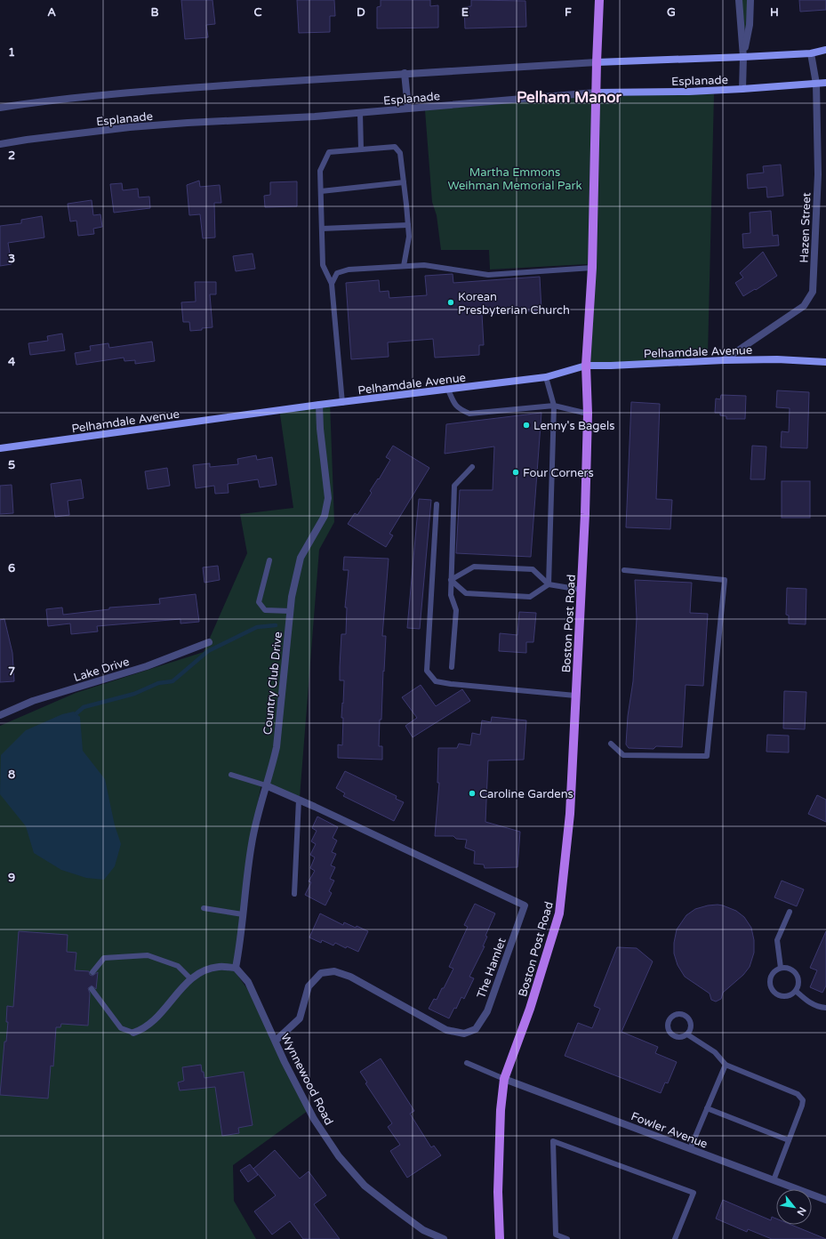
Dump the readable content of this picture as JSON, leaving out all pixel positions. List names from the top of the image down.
{
  "streets": {
    "main road": ["Boston Post Road"],
    "street": [
      "Esplanade",
      "Hazen Street",
      "Pelhamdale Avenue",
      "Lake Drive",
      "Country Club Drive",
      "The Hamlet",
      "Wynnewood Road",
      "Fowler Avenue"
    ]
  },
  "crossings": [
    ["Esplanade", "Hazen Street"],
    ["Esplanade", "Boston Post Road"],
    ["Hazen Street", "Pelhamdale Avenue"],
    ["Pelhamdale Avenue", "Boston Post Road"],
    ["Pelhamdale Avenue", "Country Club Drive"],
    ["Boston Post Road", "Fowler Avenue"],
    ["Country Club Drive", "The Hamlet"],
    ["Country Club Drive", "Wynnewood Road"],
    ["The Hamlet", "Wynnewood Road"]
  ],
  "districts": ["Pelham Manor"],
  "parks": ["Martha Emmons Weihman Memorial Park"],
  "places": [
    "Korean Presbyterian Church",
    "Lenny's Bagels",
    "Four Corners",
    "Caroline Gardens"
  ],
  "north": "bottom right",
  "grid": {
    "columns": [
      "A",
      "B",
      "C",
      "D",
      "E",
      "F",
      "G",
      "H"
    ],
    "rows": [
      "1",
      "2",
      "3",
      "4",
      "5",
      "6",
      "7",
      "8",
      "9"
    ]
  }
}
